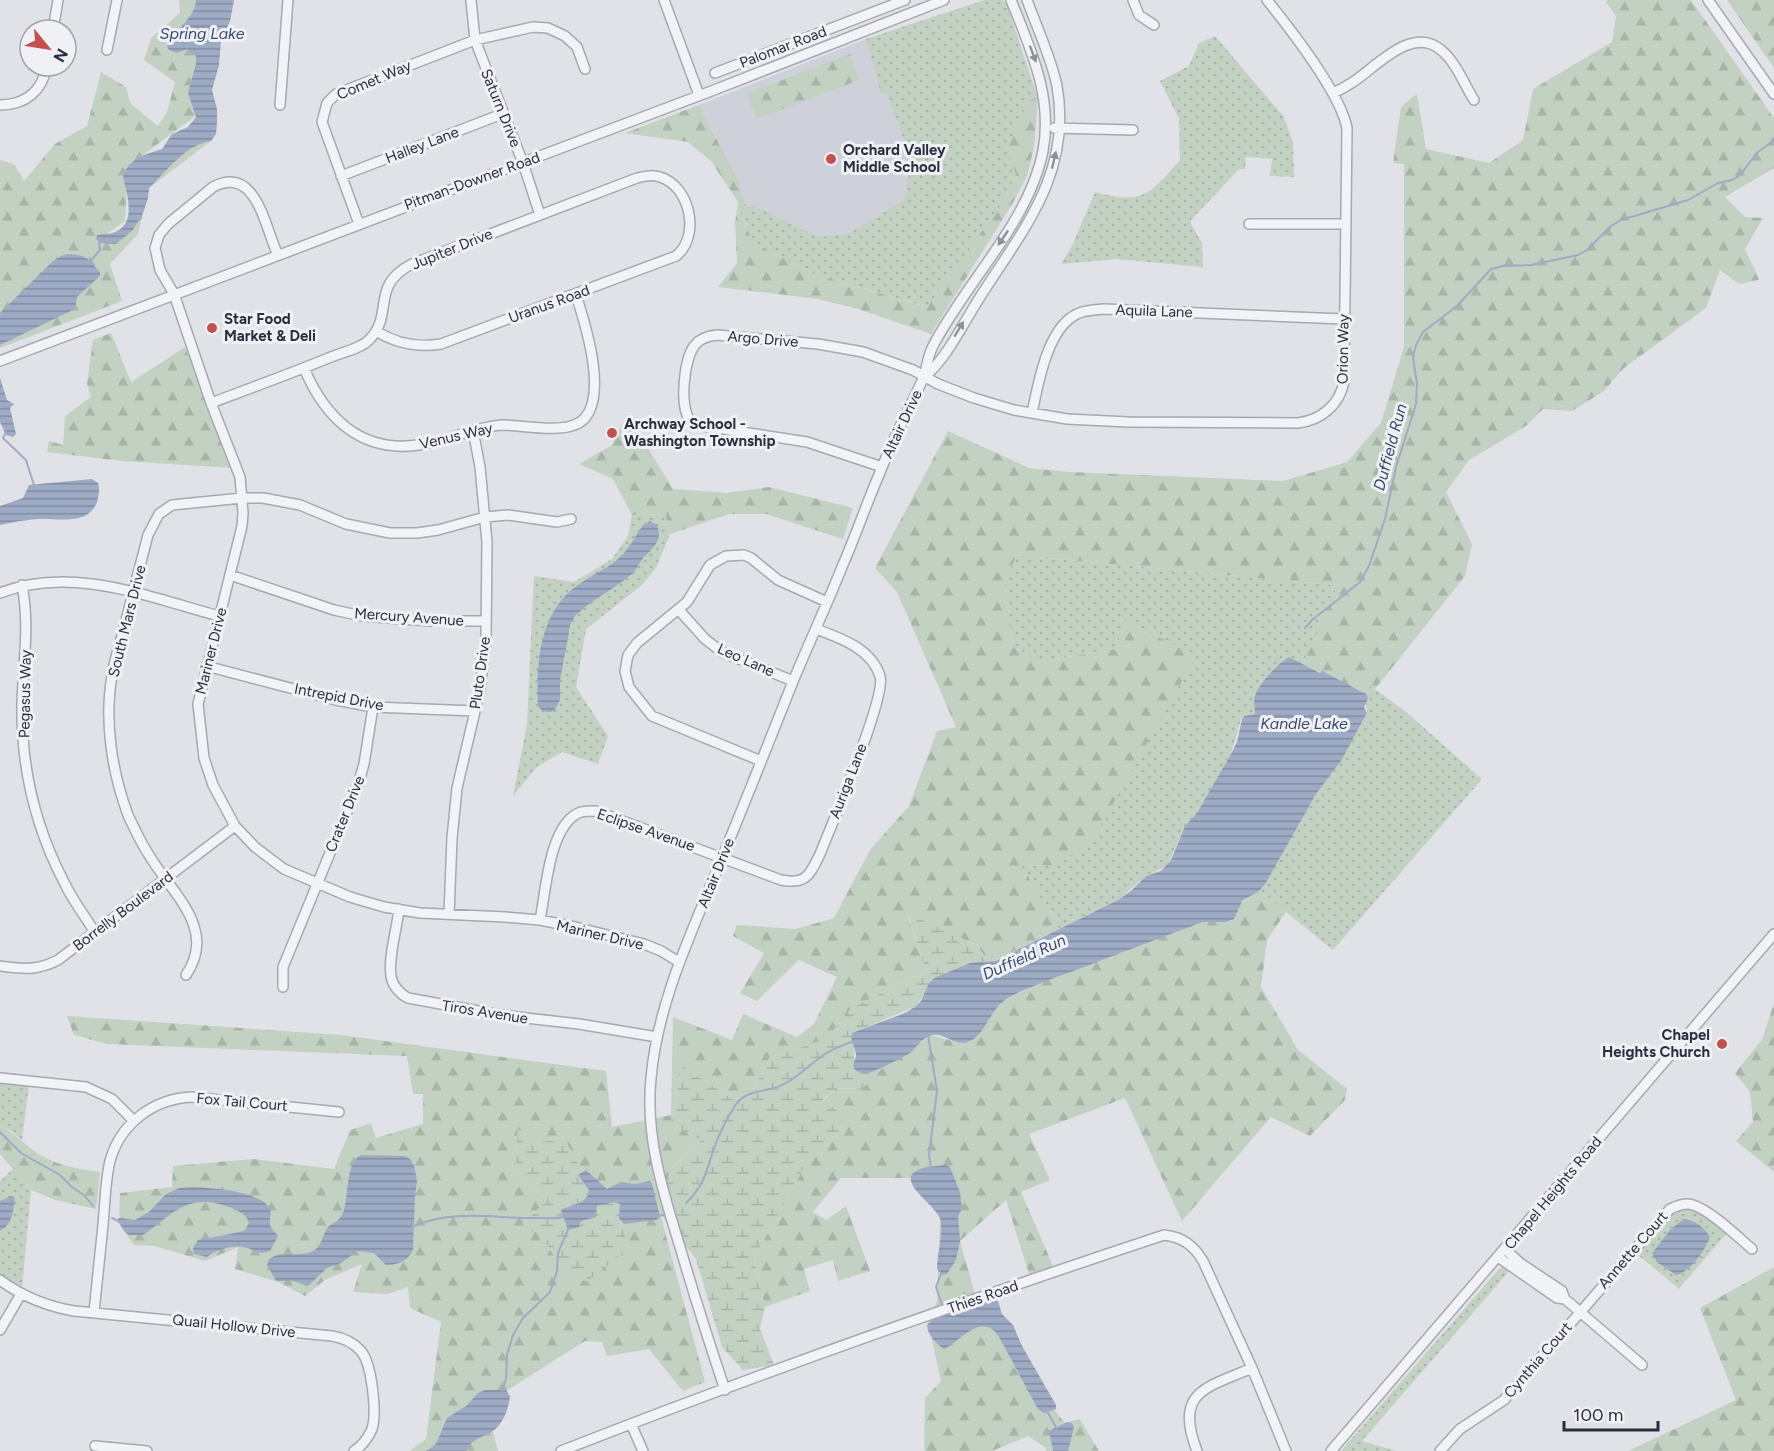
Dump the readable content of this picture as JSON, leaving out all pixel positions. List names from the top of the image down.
{
  "streets": {
    "street": [
      "Palomar Road",
      "Comet Way",
      "Saturn Drive",
      "Halley Lane",
      "Pitman-Downer Road",
      "Jupiter Drive",
      "Uranus Road",
      "Aquila Lane",
      "Argo Drive",
      "Orion Way",
      "Altair Drive",
      "Venus Way",
      "Mercury Avenue",
      "South Mars Drive",
      "Mariner Drive",
      "Leo Lane",
      "Pluto Drive",
      "Pegasus Way",
      "Intrepid Drive",
      "Auriga Lane",
      "Crater Drive",
      "Eclipse Avenue",
      "Borrelly Boulevard",
      "Tiros Avenue",
      "Fox Tail Court",
      "Chapel Heights Road",
      "Annette Court",
      "Thies Road",
      "Quail Hollow Drive",
      "Cynthia Court"
    ]
  },
  "crossings": [
    ["Comet Way", "Saturn Drive"],
    ["Comet Way", "Halley Lane"],
    ["Comet Way", "Pitman-Downer Road"],
    ["Saturn Drive", "Halley Lane"],
    ["Saturn Drive", "Pitman-Downer Road"],
    ["Saturn Drive", "Jupiter Drive"],
    ["Pitman-Downer Road", "Mariner Drive"],
    ["Jupiter Drive", "Uranus Road"],
    ["Uranus Road", "Venus Way"],
    ["Aquila Lane", "Orion Way"],
    ["Argo Drive", "Orion Way"],
    ["Argo Drive", "Altair Drive"],
    ["Orion Way", "Altair Drive"],
    ["Altair Drive", "Mariner Drive"],
    ["Altair Drive", "Leo Lane"],
    ["Altair Drive", "Auriga Lane"],
    ["Altair Drive", "Eclipse Avenue"],
    ["Altair Drive", "Tiros Avenue"],
    ["Altair Drive", "Thies Road"],
    ["Venus Way", "Pluto Drive"],
    ["Mercury Avenue", "Mariner Drive"],
    ["Mercury Avenue", "Pluto Drive"],
    ["South Mars Drive", "Mariner Drive"],
    ["South Mars Drive", "Pluto Drive"],
    ["South Mars Drive", "Borrelly Boulevard"],
    ["Mariner Drive", "Pluto Drive"],
    ["Mariner Drive", "Intrepid Drive"],
    ["Mariner Drive", "Crater Drive"],
    ["Mariner Drive", "Eclipse Avenue"],
    ["Mariner Drive", "Borrelly Boulevard"],
    ["Mariner Drive", "Tiros Avenue"],
    ["Pluto Drive", "Intrepid Drive"],
    ["Pegasus Way", "Borrelly Boulevard"],
    ["Intrepid Drive", "Crater Drive"],
    ["Auriga Lane", "Eclipse Avenue"],
    ["Fox Tail Court", "Quail Hollow Drive"],
    ["Annette Court", "Cynthia Court"]
  ],
  "water": ["Spring Lake", "Duffield Run", "Kandle Lake"],
  "places": [
    "Orchard Valley Middle School",
    "Star Food Market & Deli",
    "Archway School - Washington Township",
    "Chapel Heights Church"
  ],
  "scale_bar": "100 m",
  "north": "bottom right"
}
